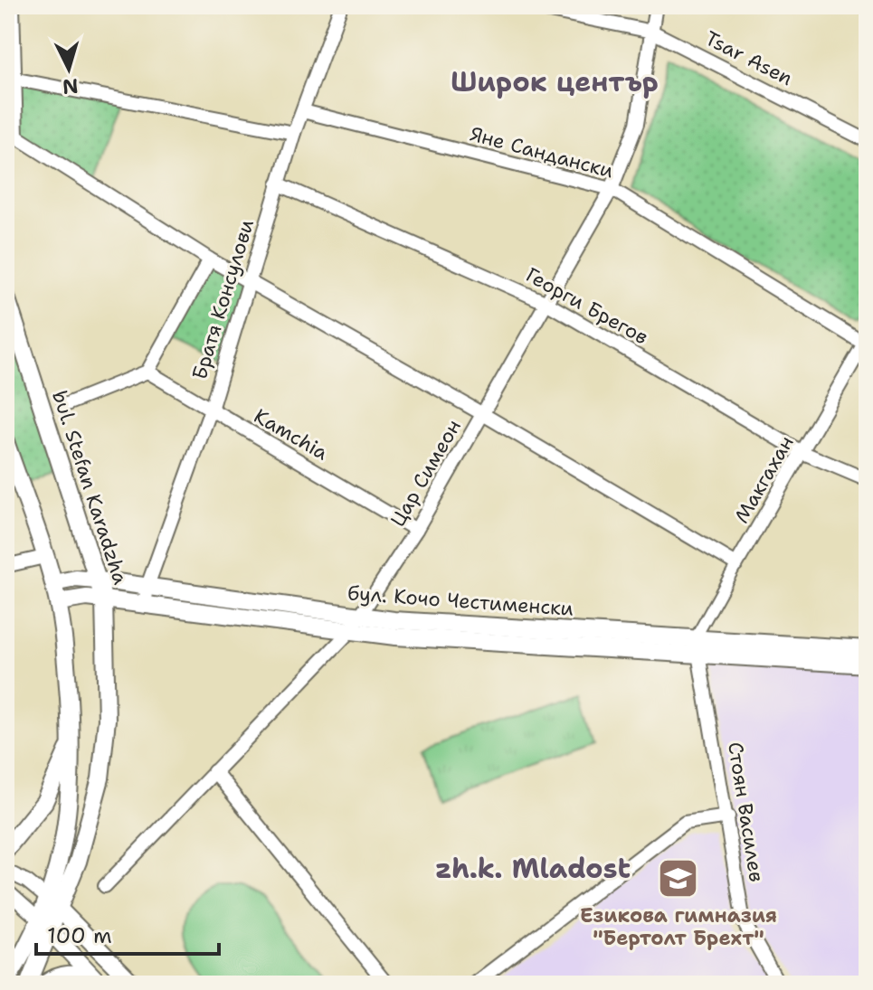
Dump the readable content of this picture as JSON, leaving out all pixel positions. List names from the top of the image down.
{
  "streets": {
    "street": [
      "Tsar Asen",
      "Яне Сандански",
      "Братя Консулови",
      "Георги Брегов",
      "Kamchia",
      "Цар Симеон",
      "Макгахан",
      "bul. Stefan Karadzha",
      "бул. Кочо Честименски",
      "Стоян Василев"
    ]
  },
  "crossings": [
    ["Tsar Asen", "Цар Симеон"],
    ["Яне Сандански", "Братя Консулови"],
    ["Яне Сандански", "Цар Симеон"],
    ["Яне Сандански", "Макгахан"],
    ["Братя Консулови", "Георги Брегов"],
    ["Братя Консулови", "Kamchia"],
    ["Братя Консулови", "бул. Кочо Честименски"],
    ["Георги Брегов", "Цар Симеон"],
    ["Георги Брегов", "Макгахан"],
    ["Kamchia", "Цар Симеон"],
    ["Цар Симеон", "бул. Кочо Честименски"],
    ["Макгахан", "бул. Кочо Честименски"],
    ["Макгахан", "Стоян Василев"],
    ["bul. Stefan Karadzha", "бул. Кочо Честименски"],
    ["бул. Кочо Честименски", "Стоян Василев"]
  ],
  "districts": ["Широк център", "zh.k. Mladost"],
  "places": {
    "school or university": ["Езикова гимназия \"Бертолт Брехт\""]
  },
  "scale_bar": "100 m",
  "north": "bottom"
}
